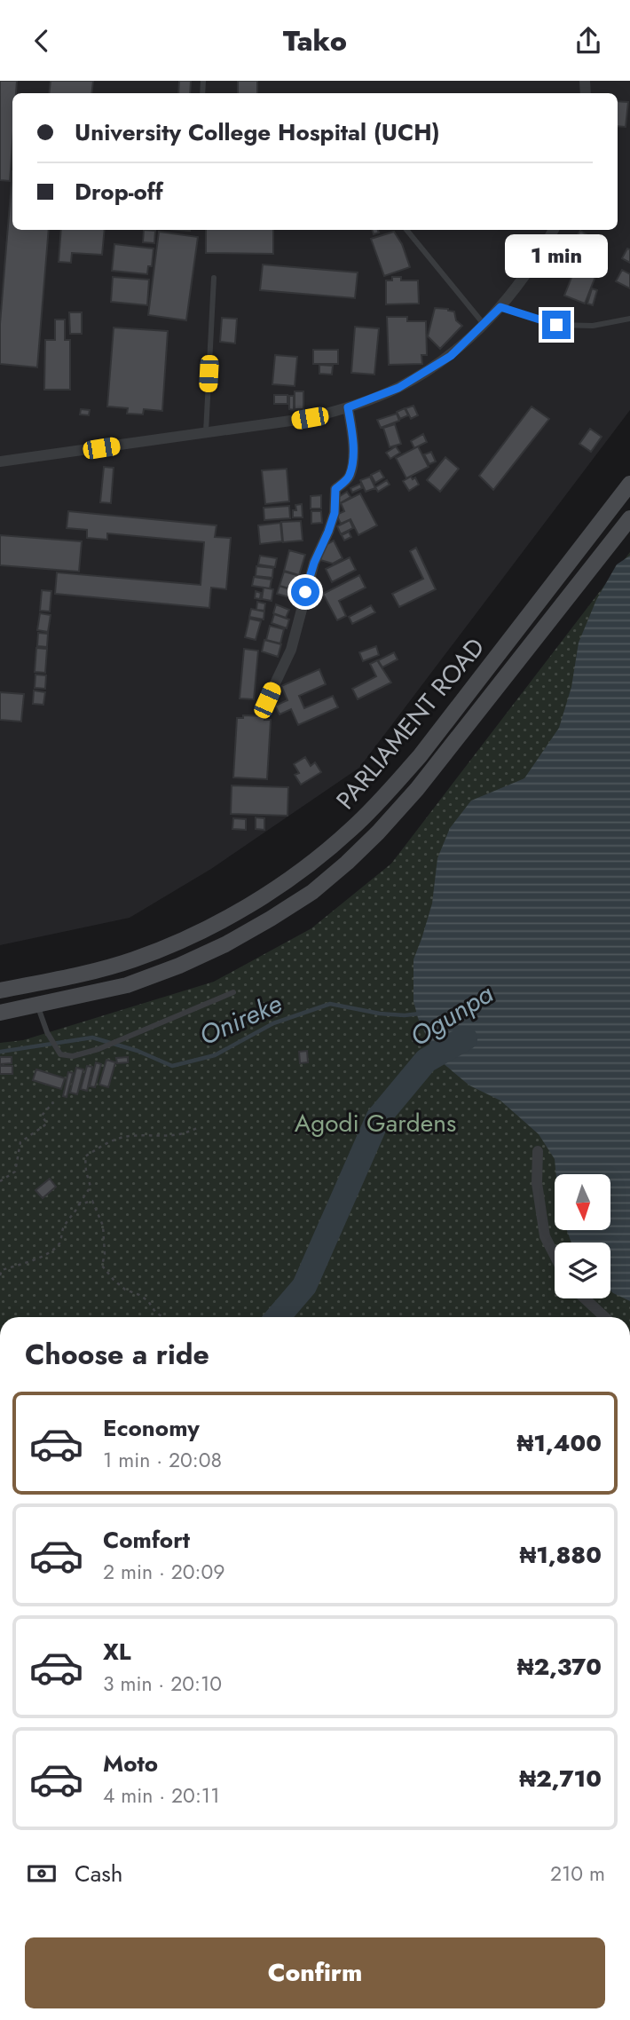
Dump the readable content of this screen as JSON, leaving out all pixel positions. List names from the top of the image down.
{
  "streets": {
    "main road": ["PARLIAMENT ROAD"]
  },
  "water": ["Ogunpa", "Onireke"],
  "parks": ["Agodi Gardens"],
  "north": "bottom",
  "page": {
    "header": "Tako",
    "banner": ["University College Hospital (UCH)", "Drop-off"],
    "bubble": "1 min",
    "heading": "Choose a ride",
    "list": [
      {
        "name": "Economy",
        "note": "1 min · 20:08",
        "value": "₦1,400"
      },
      {
        "name": "Comfort",
        "note": "2 min · 20:09",
        "value": "₦1,880"
      },
      {
        "name": "XL",
        "note": "3 min · 20:10",
        "value": "₦2,370"
      },
      {
        "name": "Moto",
        "note": "4 min · 20:11",
        "value": "₦2,710"
      }
    ],
    "pay": ["Cash", "210 m"],
    "buttons": "Confirm"
  }
}
